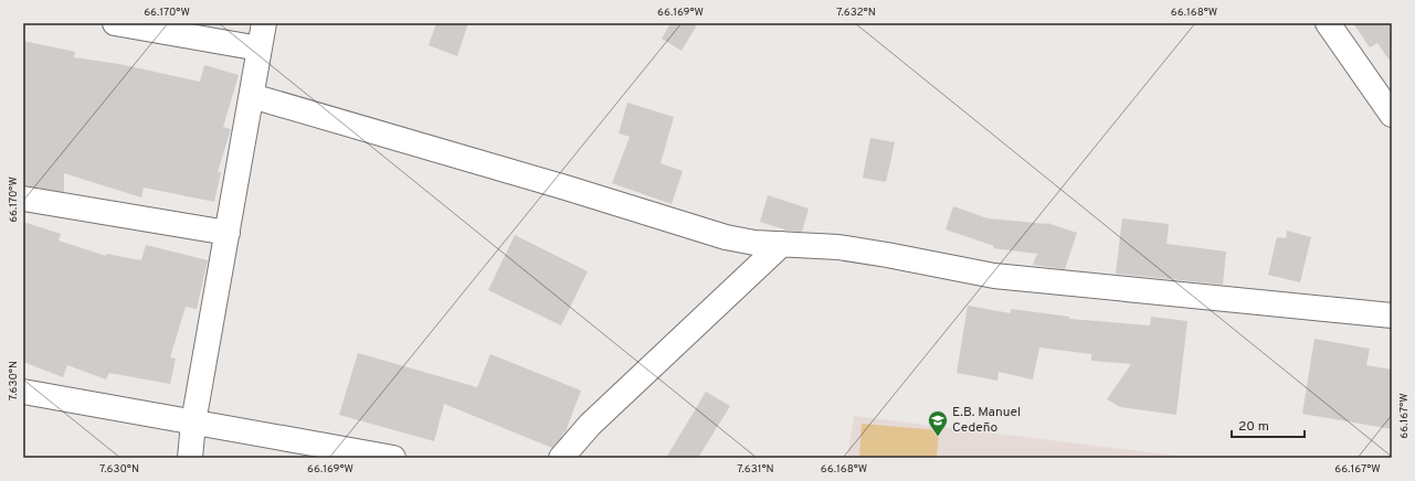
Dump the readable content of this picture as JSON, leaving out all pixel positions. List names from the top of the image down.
{
  "places": {
    "school or university": ["E.B. Manuel Cedeño"]
  },
  "scale_bar": "20 m",
  "coordinates": [
    "66.170°W",
    "66.169°W",
    "7.632°N",
    "66.168°W",
    "7.630°N",
    "66.167°W",
    "7.631°N"
  ]
}
